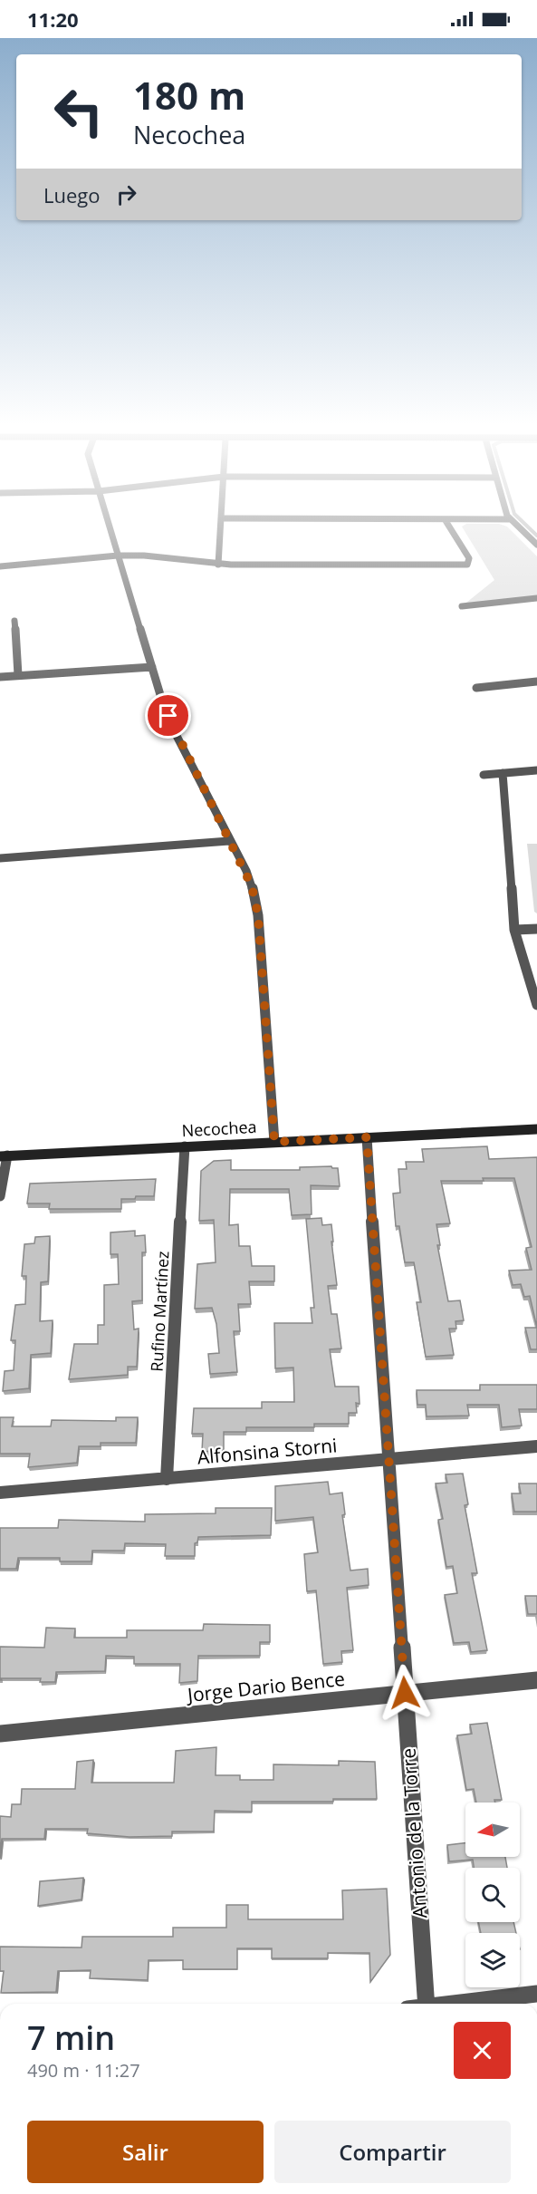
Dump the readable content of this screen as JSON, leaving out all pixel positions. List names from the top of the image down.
{
  "streets": {
    "main road": ["Necochea"],
    "street": [
      "Rufino Martínez",
      "Alfonsina Storni",
      "Jorge Dario Bence",
      "Antonio de la Torre"
    ]
  },
  "crossings": [
    ["Necochea", "Rufino Martínez"],
    ["Necochea", "Antonio de la Torre"],
    ["Rufino Martínez", "Alfonsina Storni"],
    ["Alfonsina Storni", "Antonio de la Torre"],
    ["Jorge Dario Bence", "Antonio de la Torre"]
  ],
  "north": "left",
  "page": {
    "status": "11:20",
    "turn": ["180 m", "Necochea"],
    "then": "Luego",
    "heading": ["7 min", "490 m · 11:27"],
    "buttons": ["Salir", "Compartir"]
  }
}
